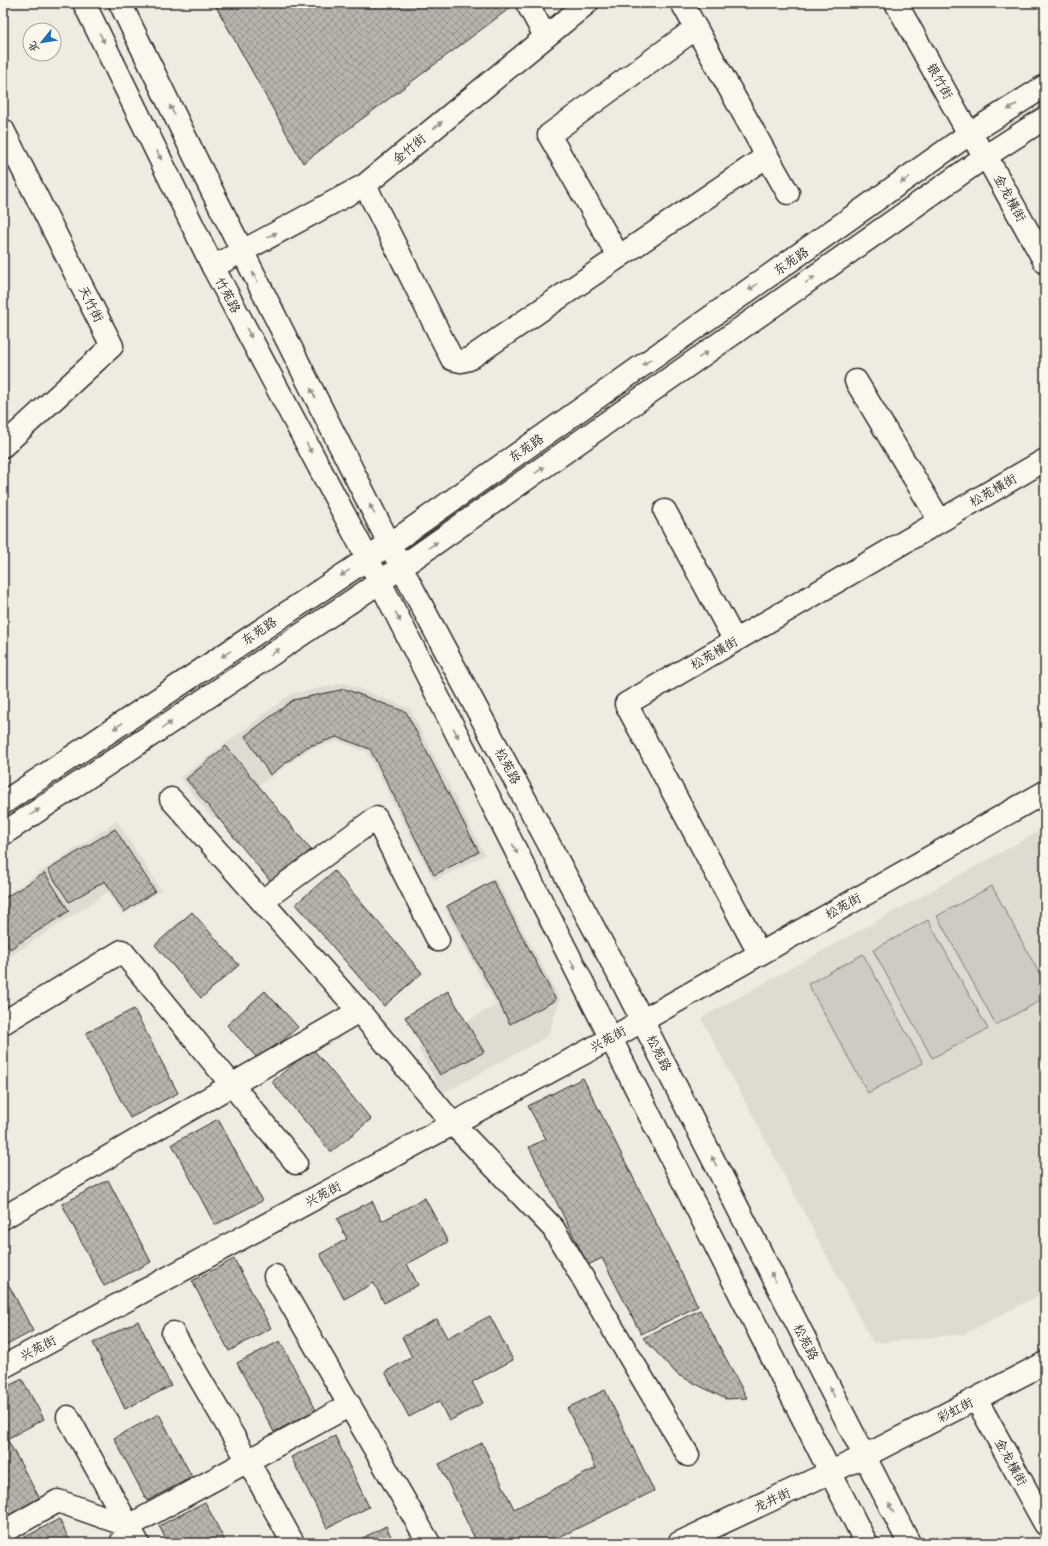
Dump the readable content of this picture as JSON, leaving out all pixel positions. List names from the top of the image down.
{
  "streets": {
    "street": [
      "银竹街",
      "金竹街",
      "金龙横街",
      "东苑路",
      "竹苑路",
      "天竹街",
      "松苑横街",
      "松苑路",
      "松苑街",
      "兴苑街",
      "彩虹街",
      "龙井街"
    ]
  },
  "crossings": [
    ["银竹街", "金龙横街"],
    ["银竹街", "东苑路"],
    ["金竹街", "竹苑路"],
    ["金龙横街", "东苑路"],
    ["金龙横街", "彩虹街"],
    ["东苑路", "竹苑路"],
    ["东苑路", "松苑路"],
    ["松苑横街", "松苑街"],
    ["松苑路", "松苑街"],
    ["松苑路", "兴苑街"],
    ["松苑路", "彩虹街"],
    ["松苑路", "龙井街"],
    ["松苑街", "兴苑街"],
    ["彩虹街", "龙井街"]
  ],
  "one_way": ["金竹街"],
  "north": "bottom left"
}
